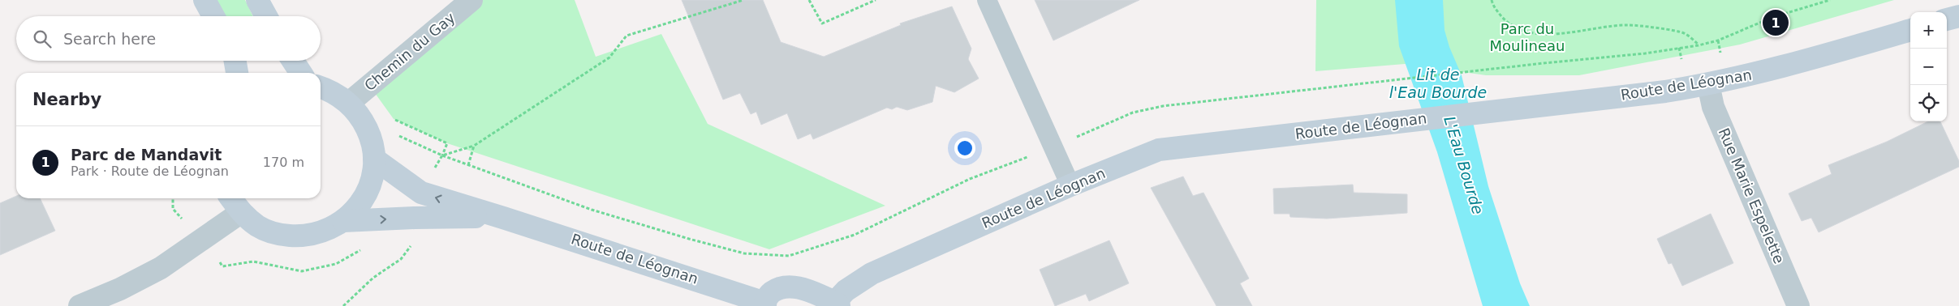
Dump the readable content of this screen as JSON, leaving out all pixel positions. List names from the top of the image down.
{
  "streets": {
    "street": ["Chemin du Gay", "Route de Léognan", "Rue Marie Espelette"]
  },
  "crossings": [
    ["Route de Léognan", "Rue Marie Espelette"]
  ],
  "water": ["Lit de l'Eau Bourde", "L'Eau Bourde"],
  "parks": ["Parc du Moulineau"],
  "page": {
    "pins": "1",
    "map_buttons": ["+", "−"],
    "search": "Search here",
    "heading": "Nearby",
    "list": [
      {
        "mark": "1",
        "name": "Parc de Mandavit",
        "note": "Park · Route de Léognan",
        "value": "170 m"
      }
    ]
  }
}
